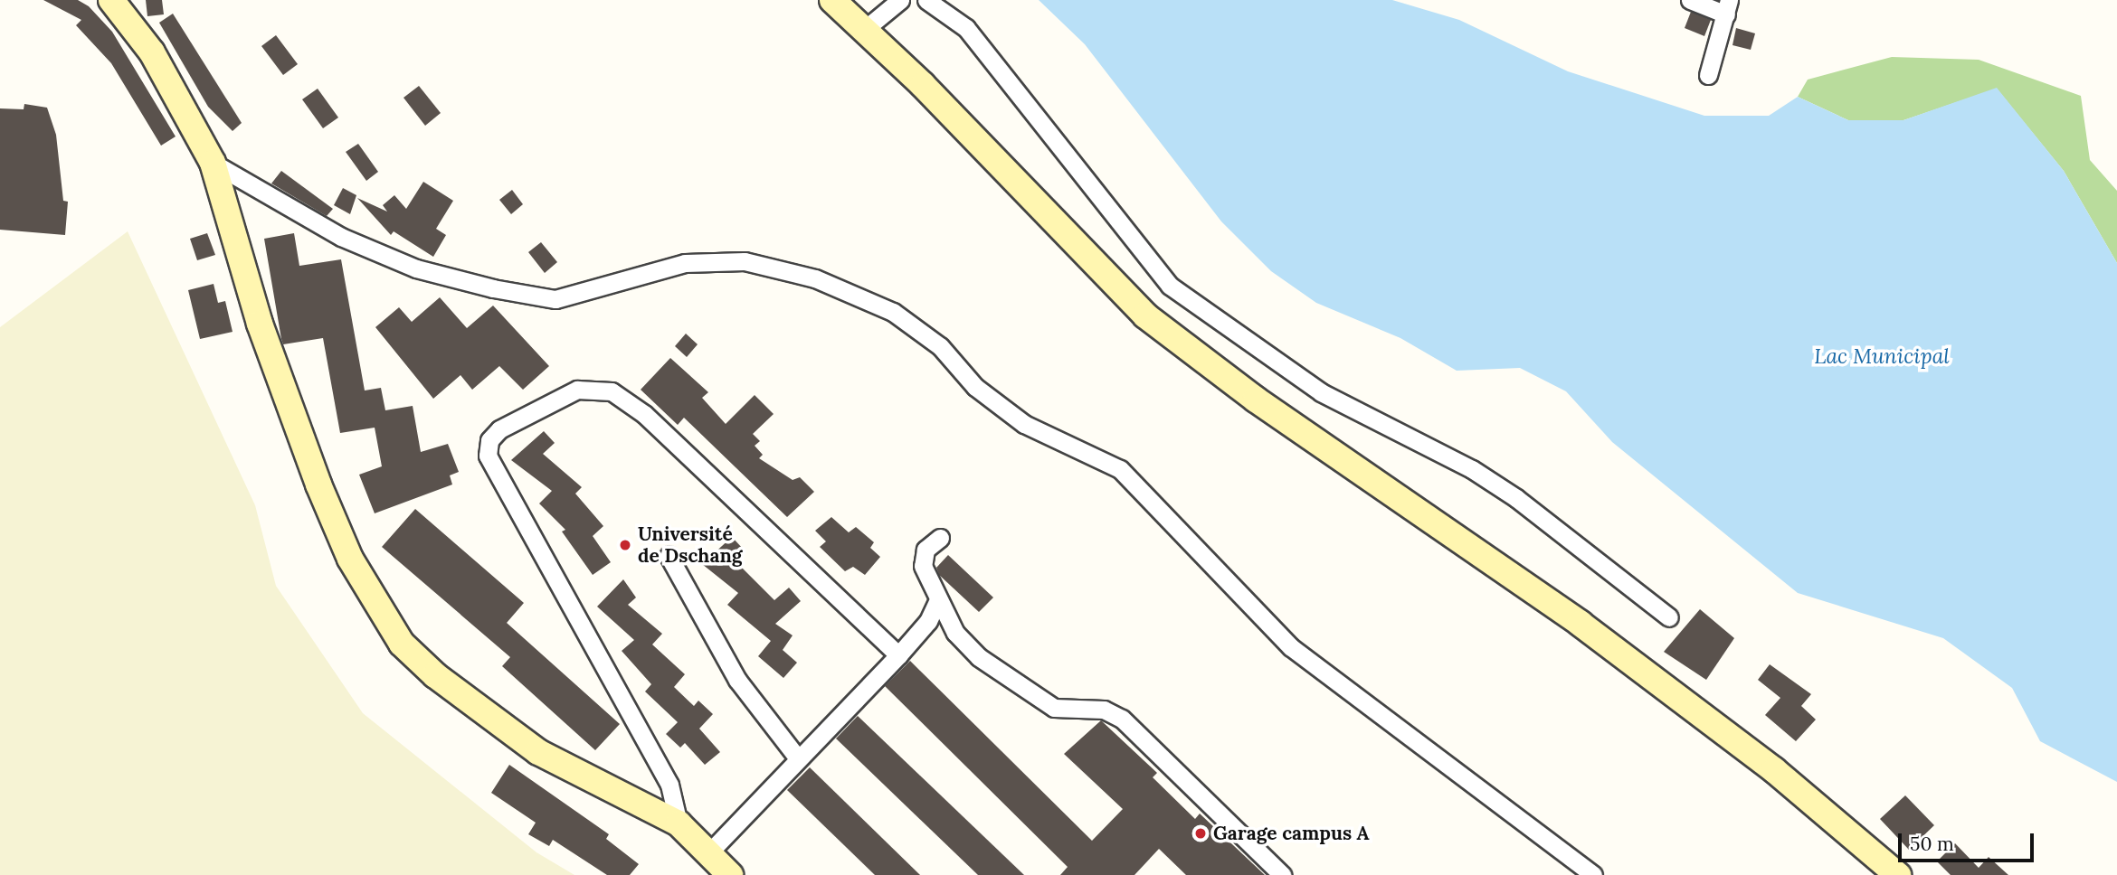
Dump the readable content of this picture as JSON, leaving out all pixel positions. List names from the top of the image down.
{
  "water": ["Lac Municipal"],
  "places": ["Université de Dschang", "Garage campus A"],
  "scale_bar": "50 m"
}
